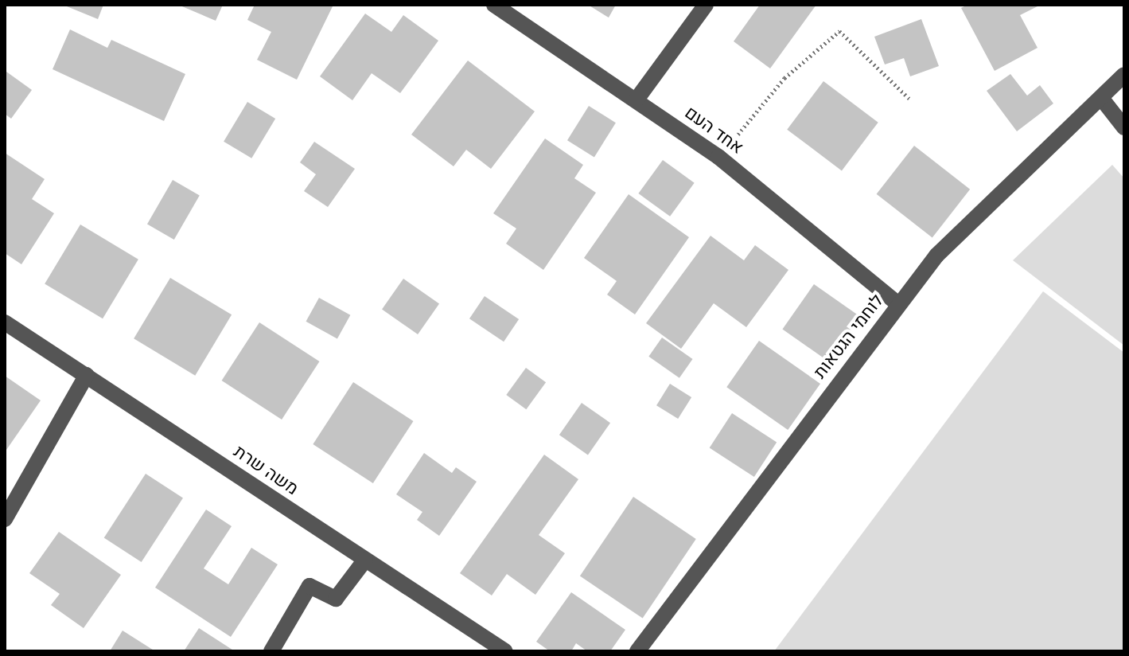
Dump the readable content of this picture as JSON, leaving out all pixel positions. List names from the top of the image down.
{
  "streets": {
    "street": ["אחד העם", "לוחמי הגטאות", "משה שרת"]
  },
  "crossings": [
    ["אחד העם", "לוחמי הגטאות"]
  ]
}
